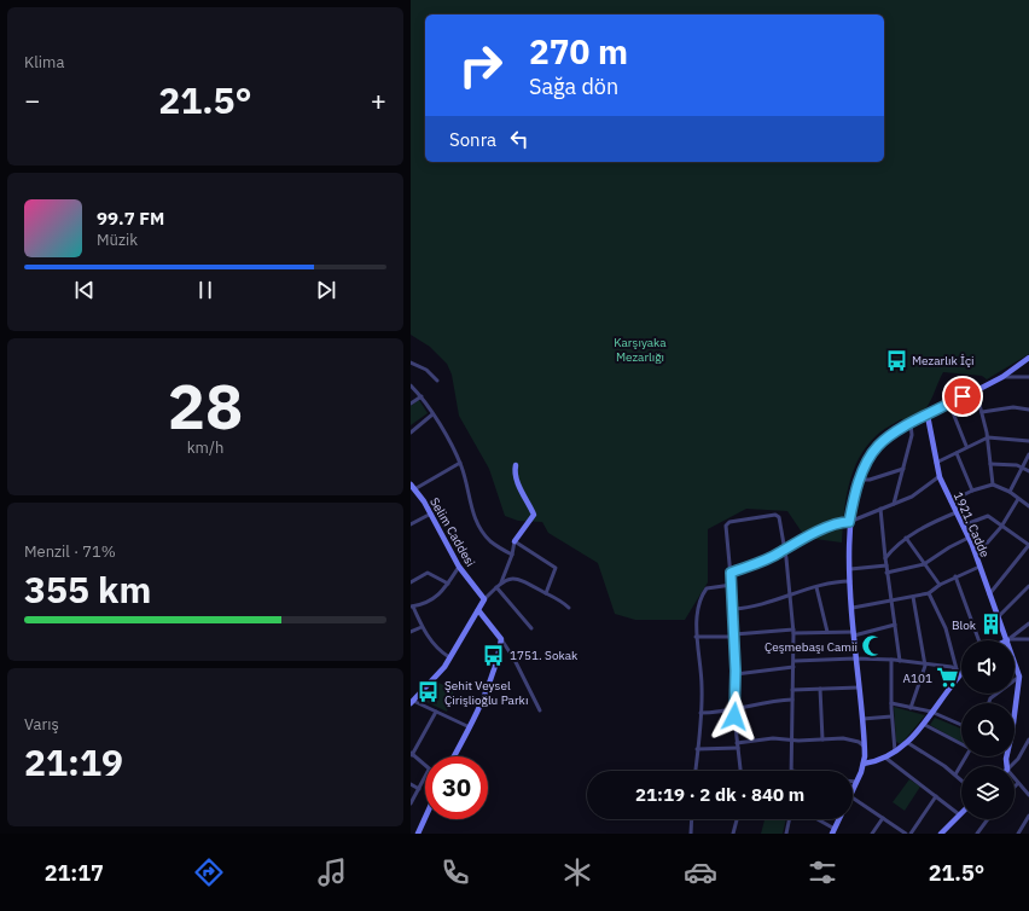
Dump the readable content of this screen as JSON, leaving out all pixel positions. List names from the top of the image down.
{
  "streets": {
    "main road": ["1921. Cadde", "Selim Caddesi"]
  },
  "parks": ["Karşıyaka Mezarlığı"],
  "places": {
    "bus stop": ["Mezarlık İçi", "1751. Sokak", "Şehit Veysel Çirişlioğlu Parkı"],
    "building": ["Blok"],
    "mosque": ["Çeşmebaşı Camii"],
    "supermarket": ["A101"]
  },
  "page": {
    "tile": [
      "Klima",
      ["28", "km/h"],
      ["Menzil · 71%", "355 km"],
      ["Varış", "21:19"]
    ],
    "turn": ["270 m", "Sağa dön"],
    "heat": ["−", "21.5°", "+"],
    "then": "Sonra",
    "song": ["99.7 FM", "Müzik"],
    "limit": "30",
    "trip": "21:19 · 2 dk · 840 m",
    "tabs": ["21:17", "21.5°"]
  }
}
